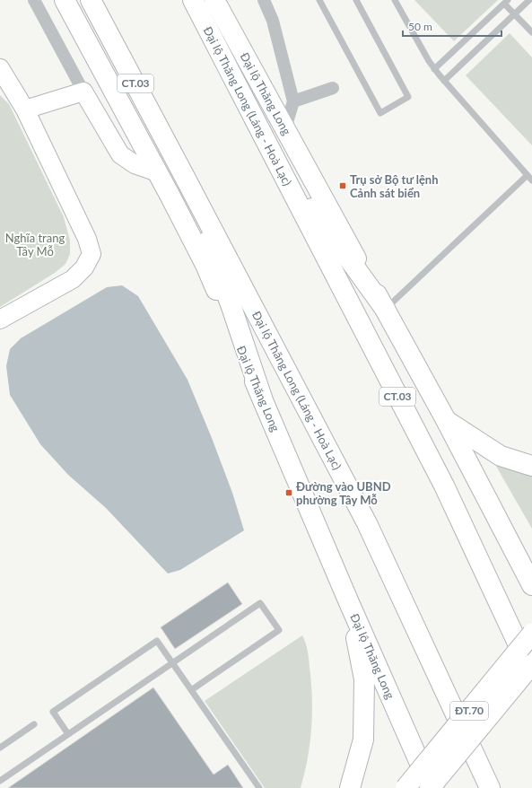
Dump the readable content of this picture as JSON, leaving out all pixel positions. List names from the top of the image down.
{
  "streets": {
    "main road": [
      "CT.03",
      "Đại lộ Thăng Long",
      "Đại lộ Thăng Long (Láng - Hoà Lạc)",
      "ĐT.70"
    ]
  },
  "crossings": [
    ["Đại lộ Thăng Long", "ĐT.70"]
  ],
  "parks": ["Nghĩa trang Tây Mỗ"],
  "places": {
    "transit": ["Trụ sở Bộ tư lệnh Cảnh sát biển", "Đường vào UBND phường Tây Mỗ"]
  },
  "scale_bar": "50 m"
}
